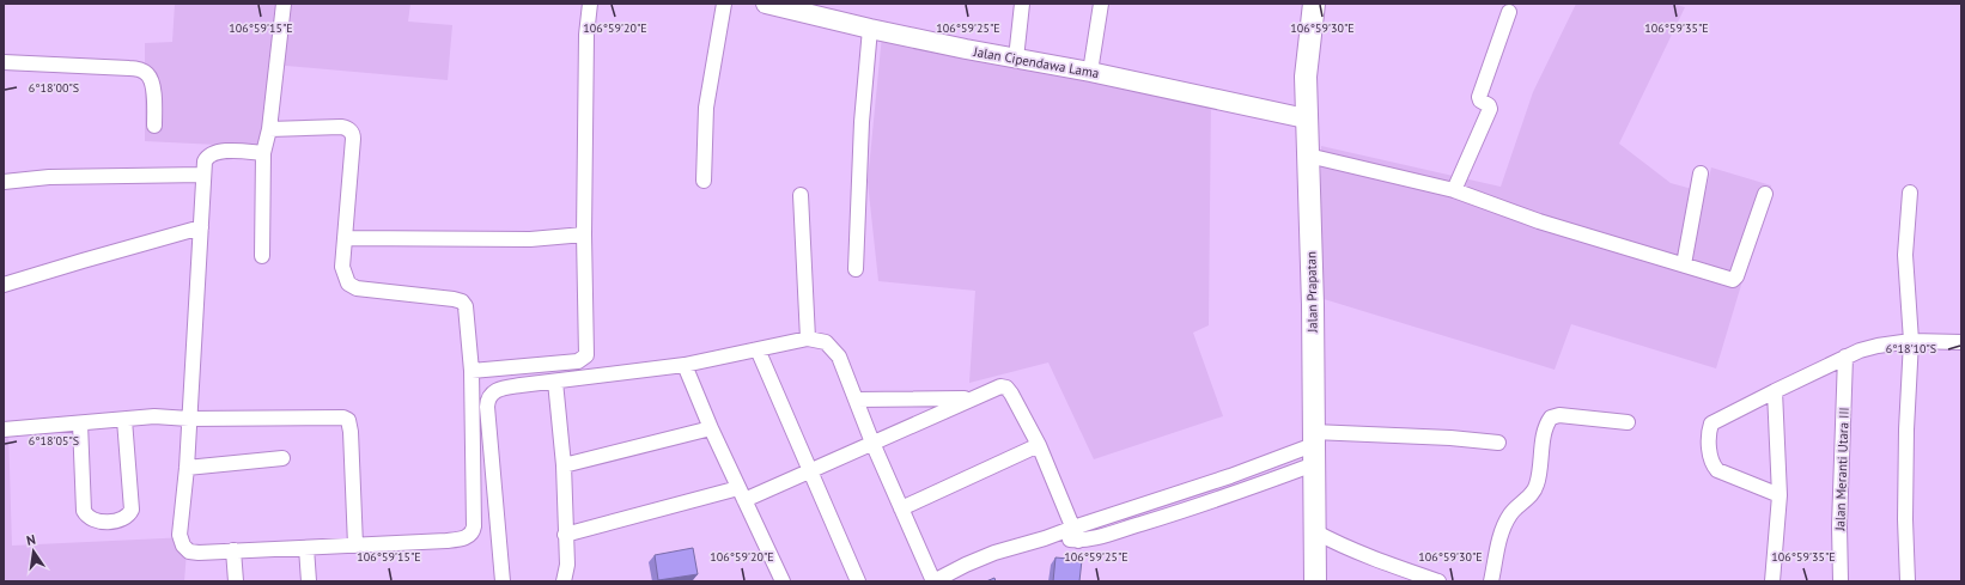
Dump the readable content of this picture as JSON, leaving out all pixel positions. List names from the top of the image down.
{
  "streets": {
    "main road": ["Jalan Prapatan"],
    "street": ["Jalan Cipendawa Lama", "Jalan Meranti Utara III"]
  },
  "crossings": [
    ["Jalan Cipendawa Lama", "Jalan Prapatan"]
  ],
  "north": "top",
  "coordinates": [
    "106°59'15\"E",
    "106°59'20\"E",
    "106°59'25\"E",
    "106°59'30\"E",
    "106°59'35\"E",
    "6°18'00\"S",
    "6°18'10\"S",
    "6°18'05\"S"
  ]
}
